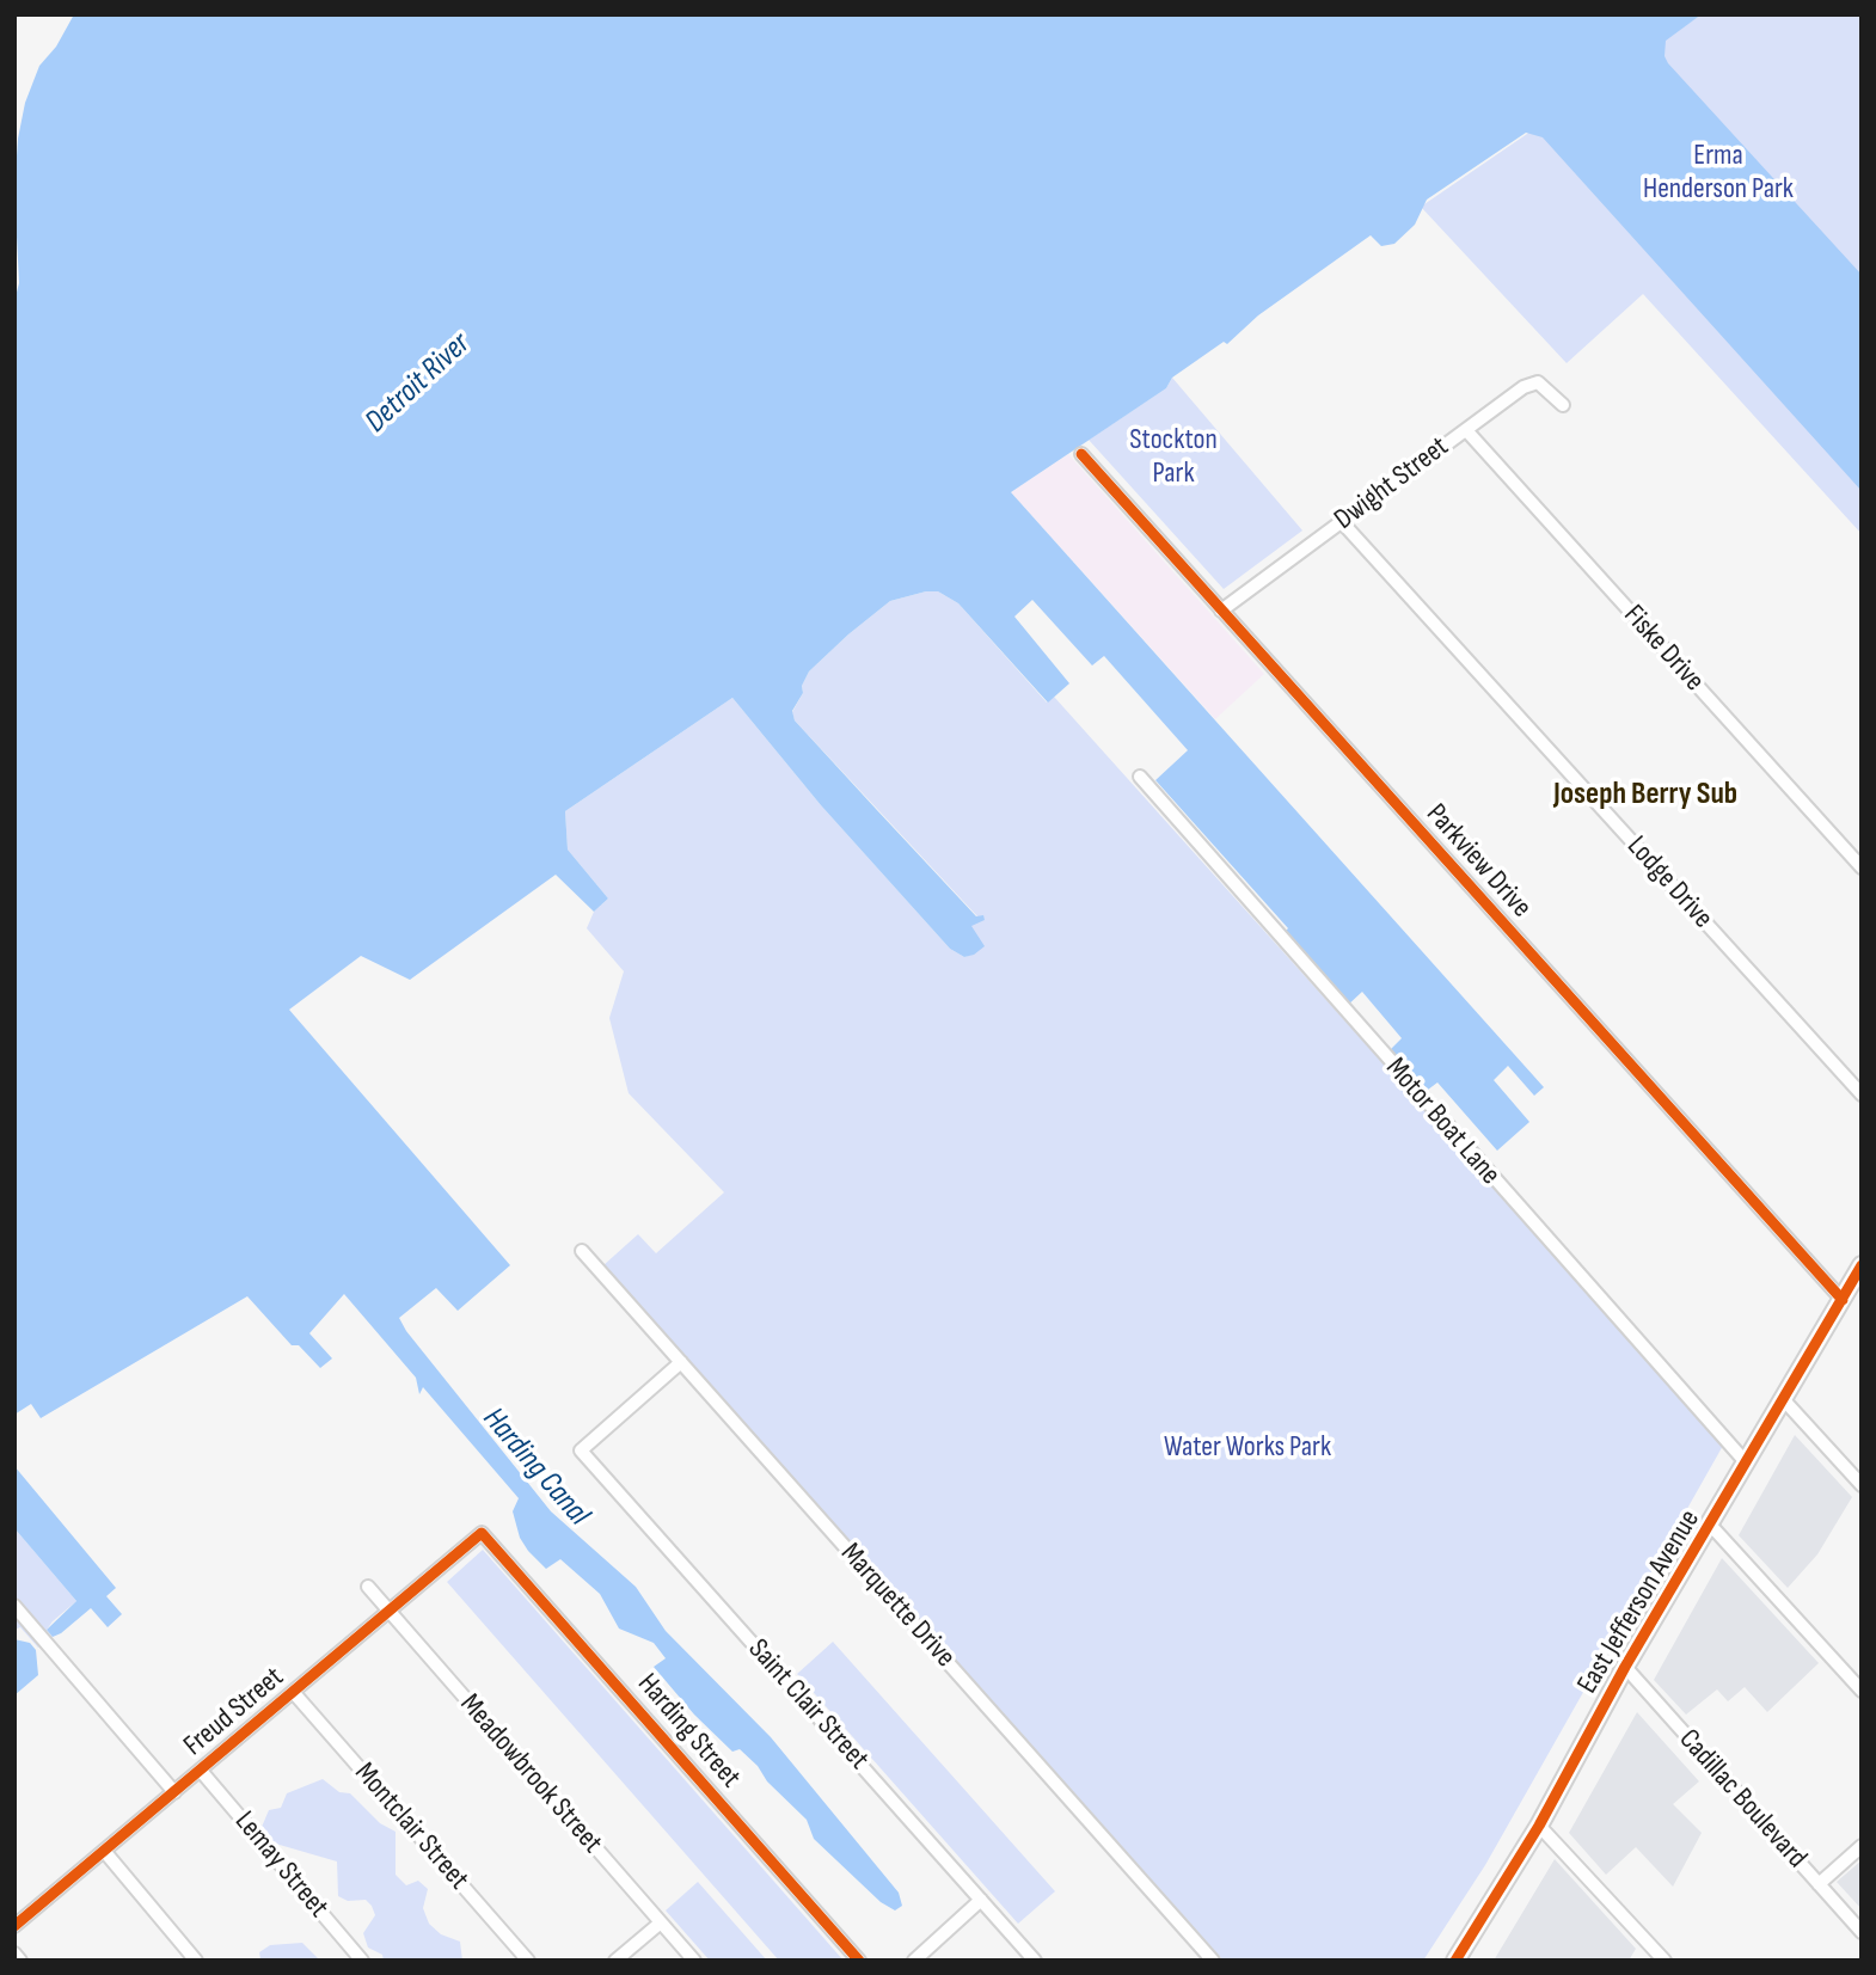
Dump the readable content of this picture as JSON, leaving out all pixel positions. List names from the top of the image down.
{
  "streets": {
    "main road": ["East Jefferson Avenue"],
    "street": [
      "Dwight Street",
      "Fiske Drive",
      "Parkview Drive",
      "Lodge Drive",
      "Motor Boat Lane",
      "Marquette Drive",
      "Saint Clair Street",
      "Freud Street",
      "Harding Street",
      "Meadowbrook Street",
      "Cadillac Boulevard",
      "Montclair Street",
      "Lemay Street"
    ]
  },
  "crossings": [
    ["Dwight Street", "Fiske Drive"],
    ["Dwight Street", "Parkview Drive"],
    ["Dwight Street", "Lodge Drive"],
    ["Parkview Drive", "East Jefferson Avenue"],
    ["Motor Boat Lane", "East Jefferson Avenue"],
    ["East Jefferson Avenue", "Cadillac Boulevard"],
    ["Marquette Drive", "Saint Clair Street"],
    ["Freud Street", "Harding Street"],
    ["Freud Street", "Meadowbrook Street"],
    ["Freud Street", "Montclair Street"],
    ["Freud Street", "Lemay Street"]
  ],
  "districts": ["Joseph Berry Sub"],
  "water": ["Detroit River", "Harding Canal"],
  "parks": ["Erma Henderson Park", "Stockton Park", "Water Works Park"]
}
